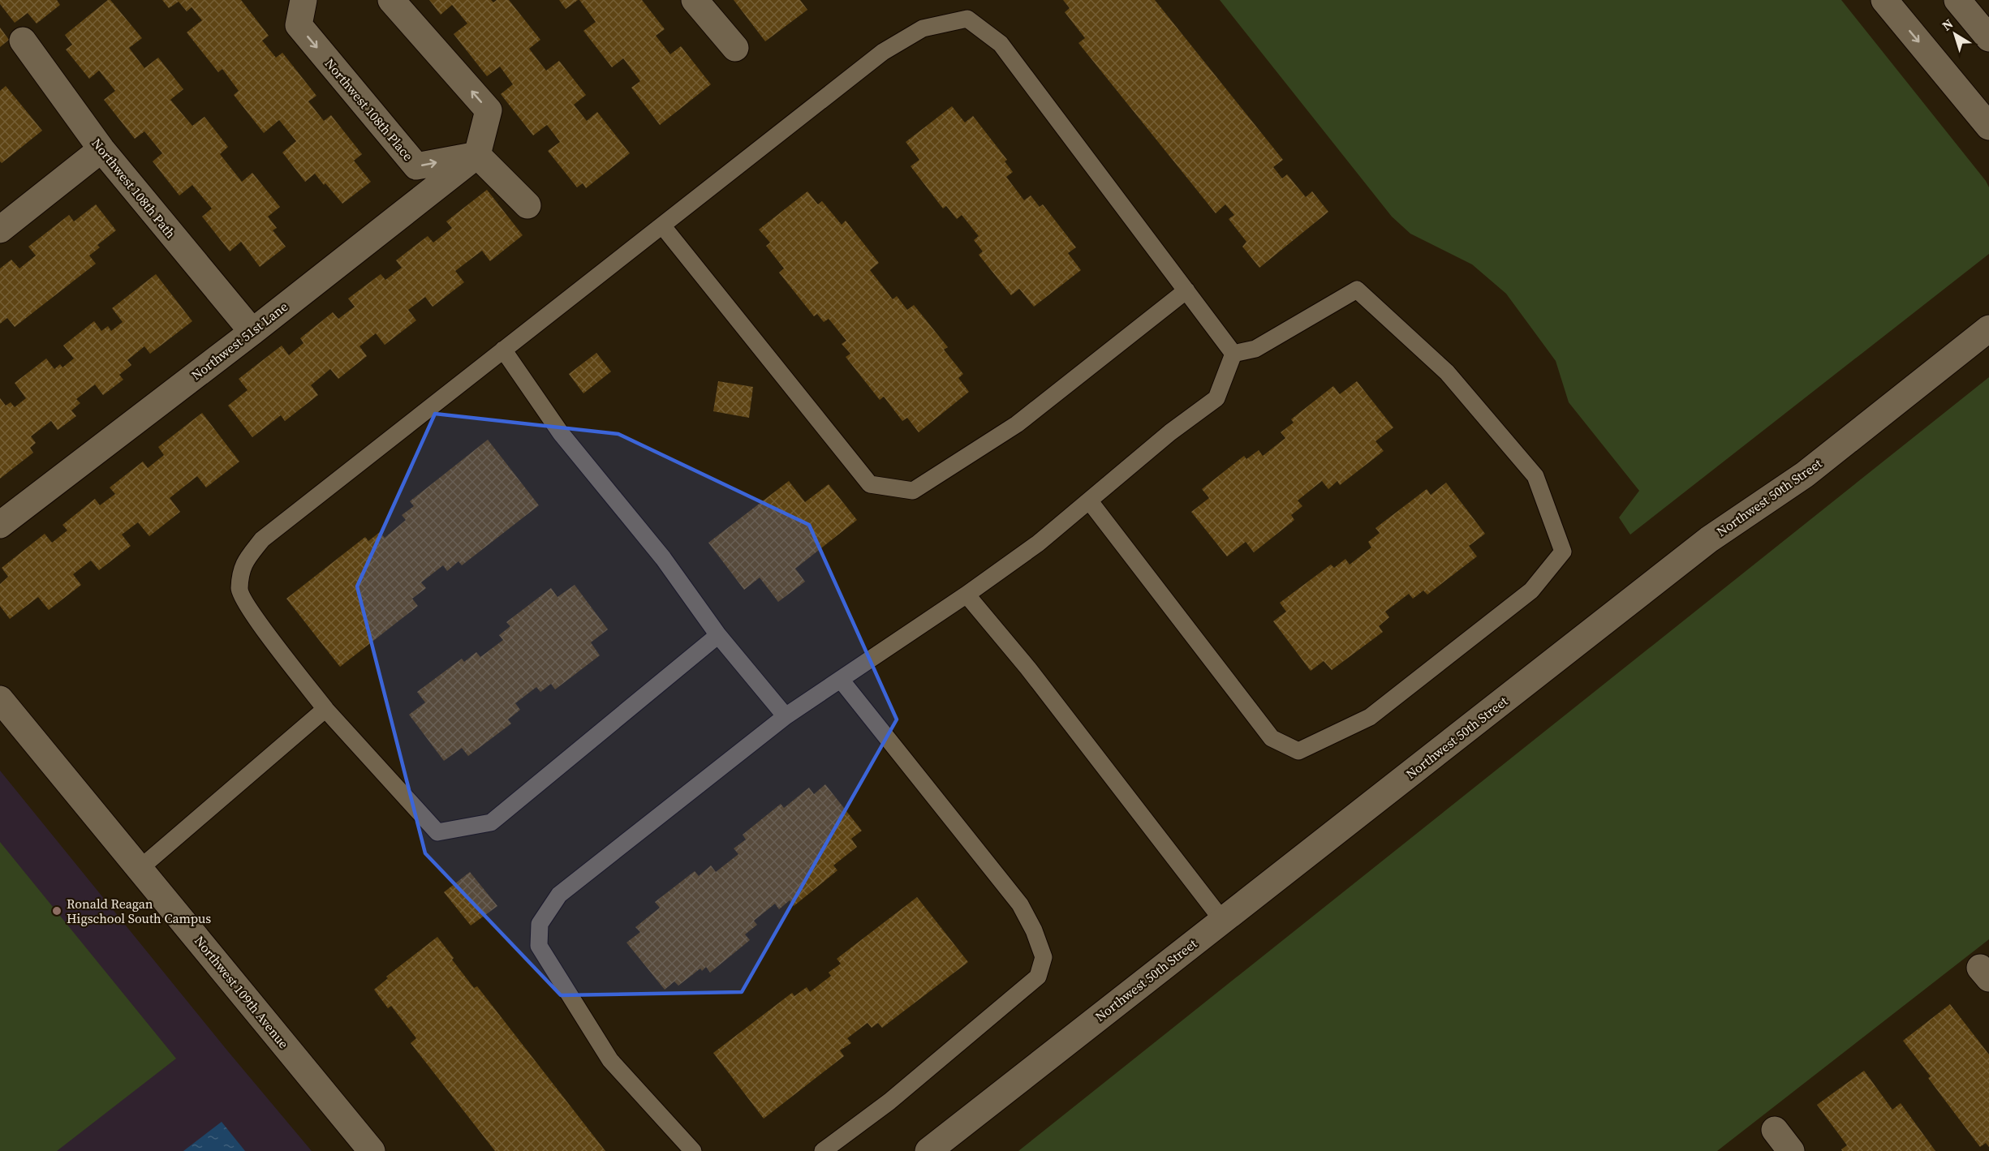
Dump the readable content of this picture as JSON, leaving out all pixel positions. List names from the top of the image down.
{
  "streets": {
    "street": [
      "Northwest 108th Place",
      "Northwest 108th Path",
      "Northwest 51st Lane",
      "Northwest 50th Street",
      "Northwest 109th Avenue"
    ]
  },
  "crossings": [
    ["Northwest 108th Place", "Northwest 51st Lane"],
    ["Northwest 108th Path", "Northwest 51st Lane"]
  ],
  "one_way": ["Northwest 108th Place"],
  "places": ["Ronald Reagan Higschool South Campus"],
  "north": "top left"
}
